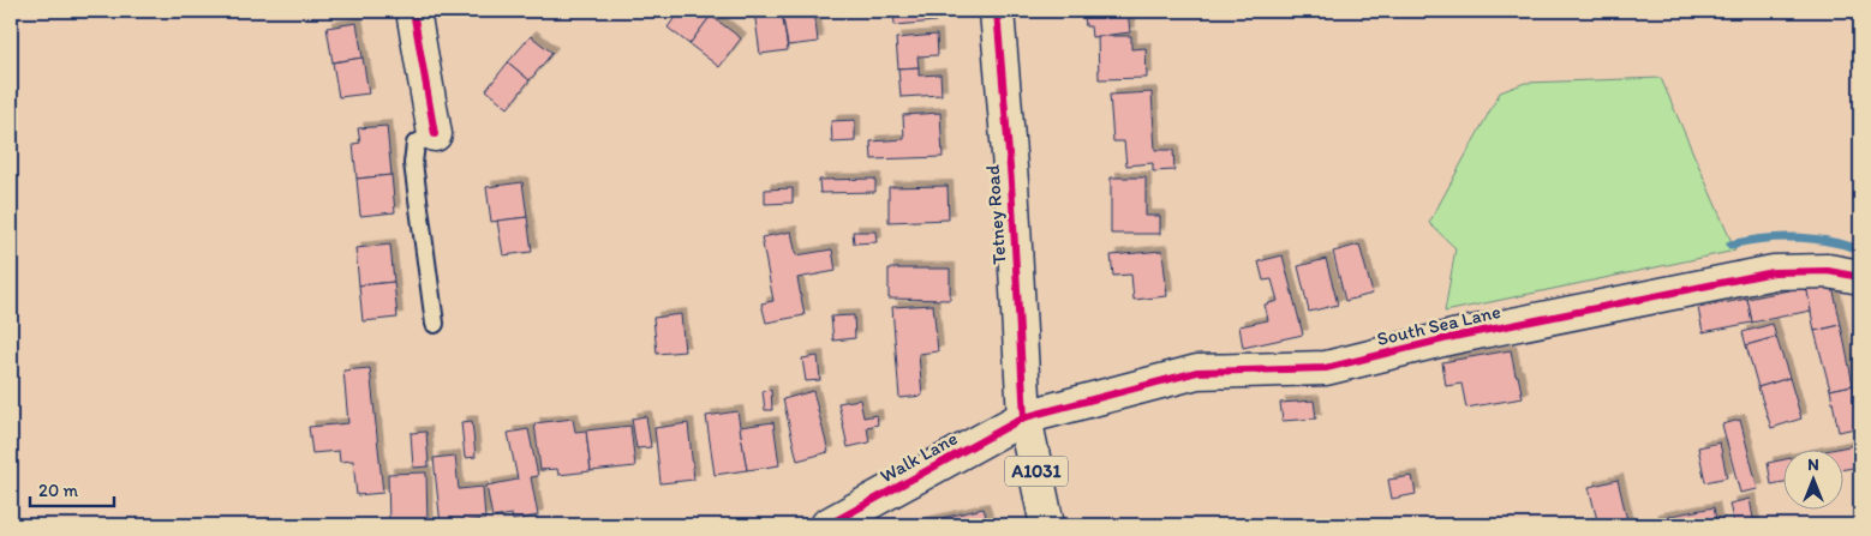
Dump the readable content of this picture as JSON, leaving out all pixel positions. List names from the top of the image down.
{
  "streets": {
    "street": [
      "Tetney Road",
      "South Sea Lane",
      "Walk Lane",
      "A1031"
    ]
  },
  "crossings": [
    ["Tetney Road", "South Sea Lane"],
    ["Tetney Road", "Walk Lane"],
    ["South Sea Lane", "Walk Lane"]
  ],
  "scale_bar": "20 m",
  "north": "top"
}
